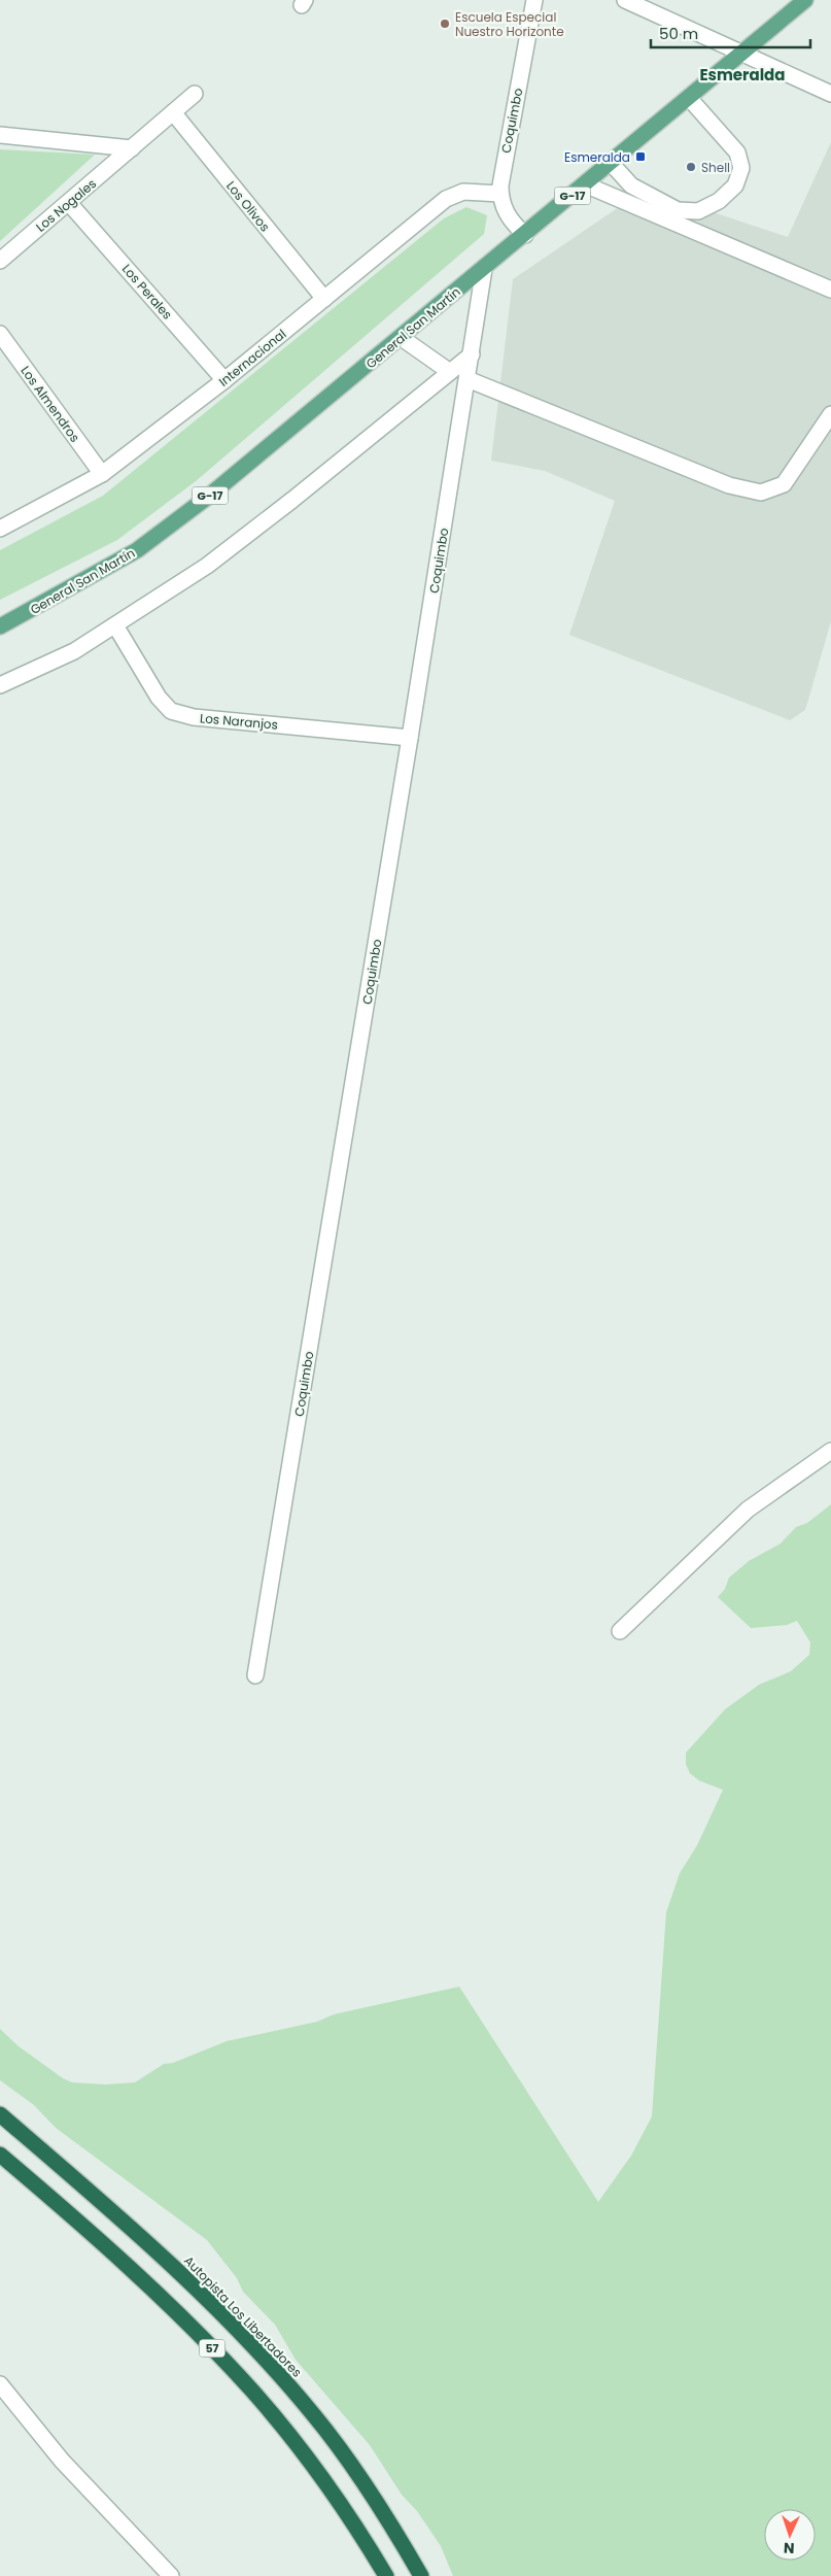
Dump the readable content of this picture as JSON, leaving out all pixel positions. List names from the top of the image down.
{
  "streets": {
    "highway": ["Autopista Los Libertadores", "57"],
    "main road": ["G-17", "General San Martín"],
    "street": [
      "Coquimbo",
      "Los Nogales",
      "Los Olivos",
      "Los Perales",
      "Internacional",
      "Los Almendros",
      "Los Naranjos"
    ]
  },
  "crossings": [
    ["Coquimbo", "General San Martín"],
    ["Coquimbo", "Internacional"],
    ["Coquimbo", "Los Naranjos"],
    ["Los Nogales", "Los Olivos"],
    ["Los Nogales", "Los Perales"],
    ["Los Olivos", "Internacional"],
    ["Los Perales", "Internacional"],
    ["Internacional", "Los Almendros"]
  ],
  "districts": ["Esmeralda"],
  "places": {
    "other": ["Escuela Especial Nuestro Horizonte", "Shell"],
    "transit": ["Esmeralda"]
  },
  "scale_bar": "50 m",
  "north": "bottom"
}
